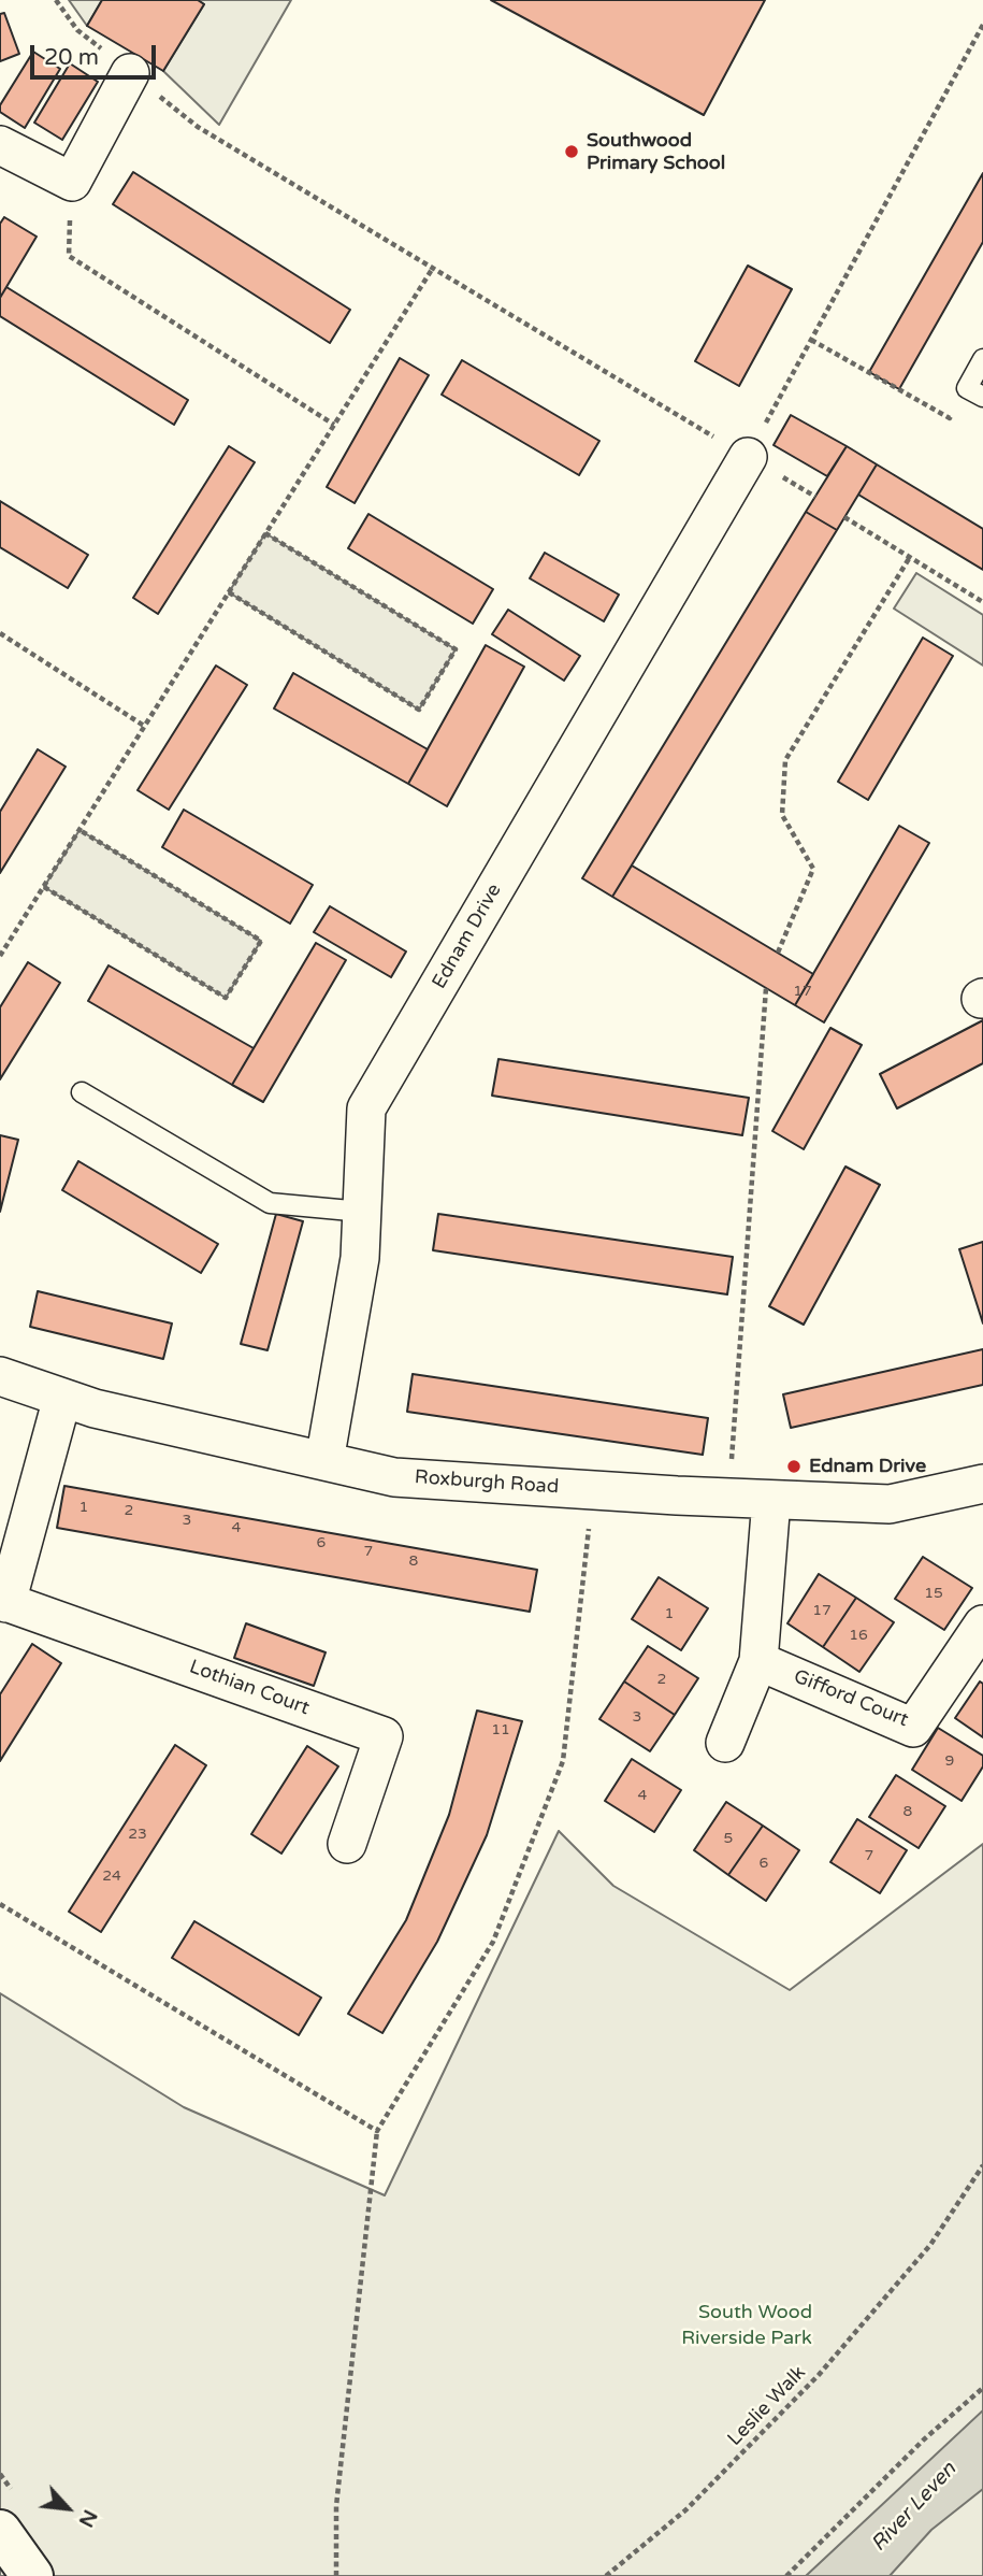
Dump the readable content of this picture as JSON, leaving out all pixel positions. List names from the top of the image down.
{
  "streets": {
    "street": [
      "Ednam Drive",
      "Roxburgh Road",
      "Lothian Court",
      "Gifford Court"
    ],
    "path": ["Leslie Walk"]
  },
  "crossings": [
    ["Ednam Drive", "Roxburgh Road"],
    ["Roxburgh Road", "Lothian Court"]
  ],
  "water": ["River Leven"],
  "parks": ["South Wood", "Riverside Park"],
  "places": ["Southwood Primary School", "Ednam Drive"],
  "house_numbers": [
    "17",
    "1",
    "2",
    "3",
    "4",
    "6",
    "7",
    "8",
    "15",
    "17",
    "1",
    "16",
    "2",
    "3",
    "11",
    "9",
    "4",
    "8",
    "23",
    "5",
    "7",
    "6",
    "24"
  ],
  "scale_bar": "20 m",
  "north": "bottom right"
}
